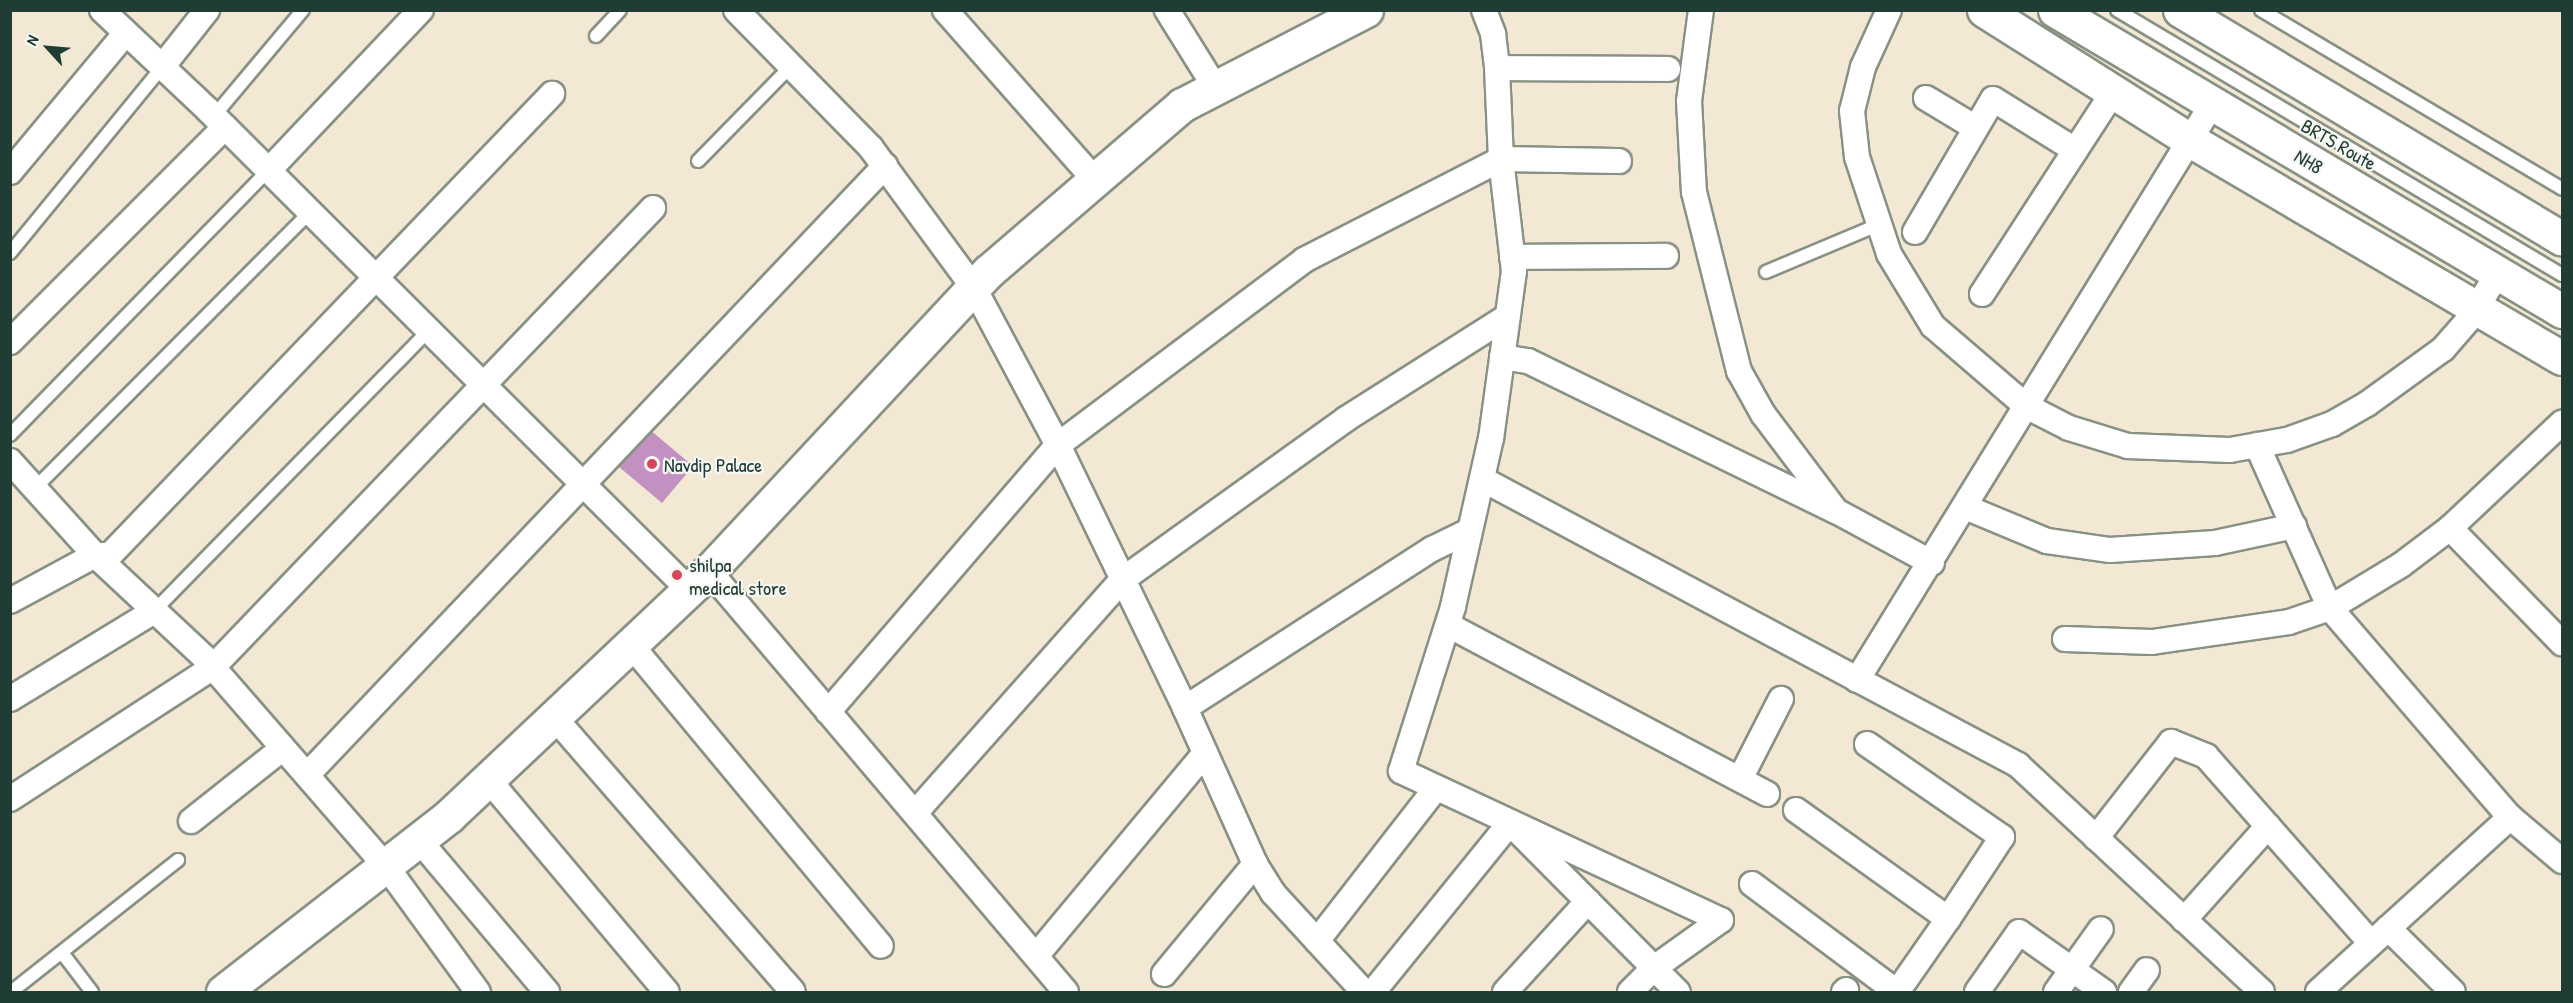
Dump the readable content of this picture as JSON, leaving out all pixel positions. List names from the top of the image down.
{
  "streets": {
    "street": ["NH8"],
    "lane": ["BRTS Route"]
  },
  "places": ["Navdip Palace", "shilpa medical store"],
  "north": "top left"
}
